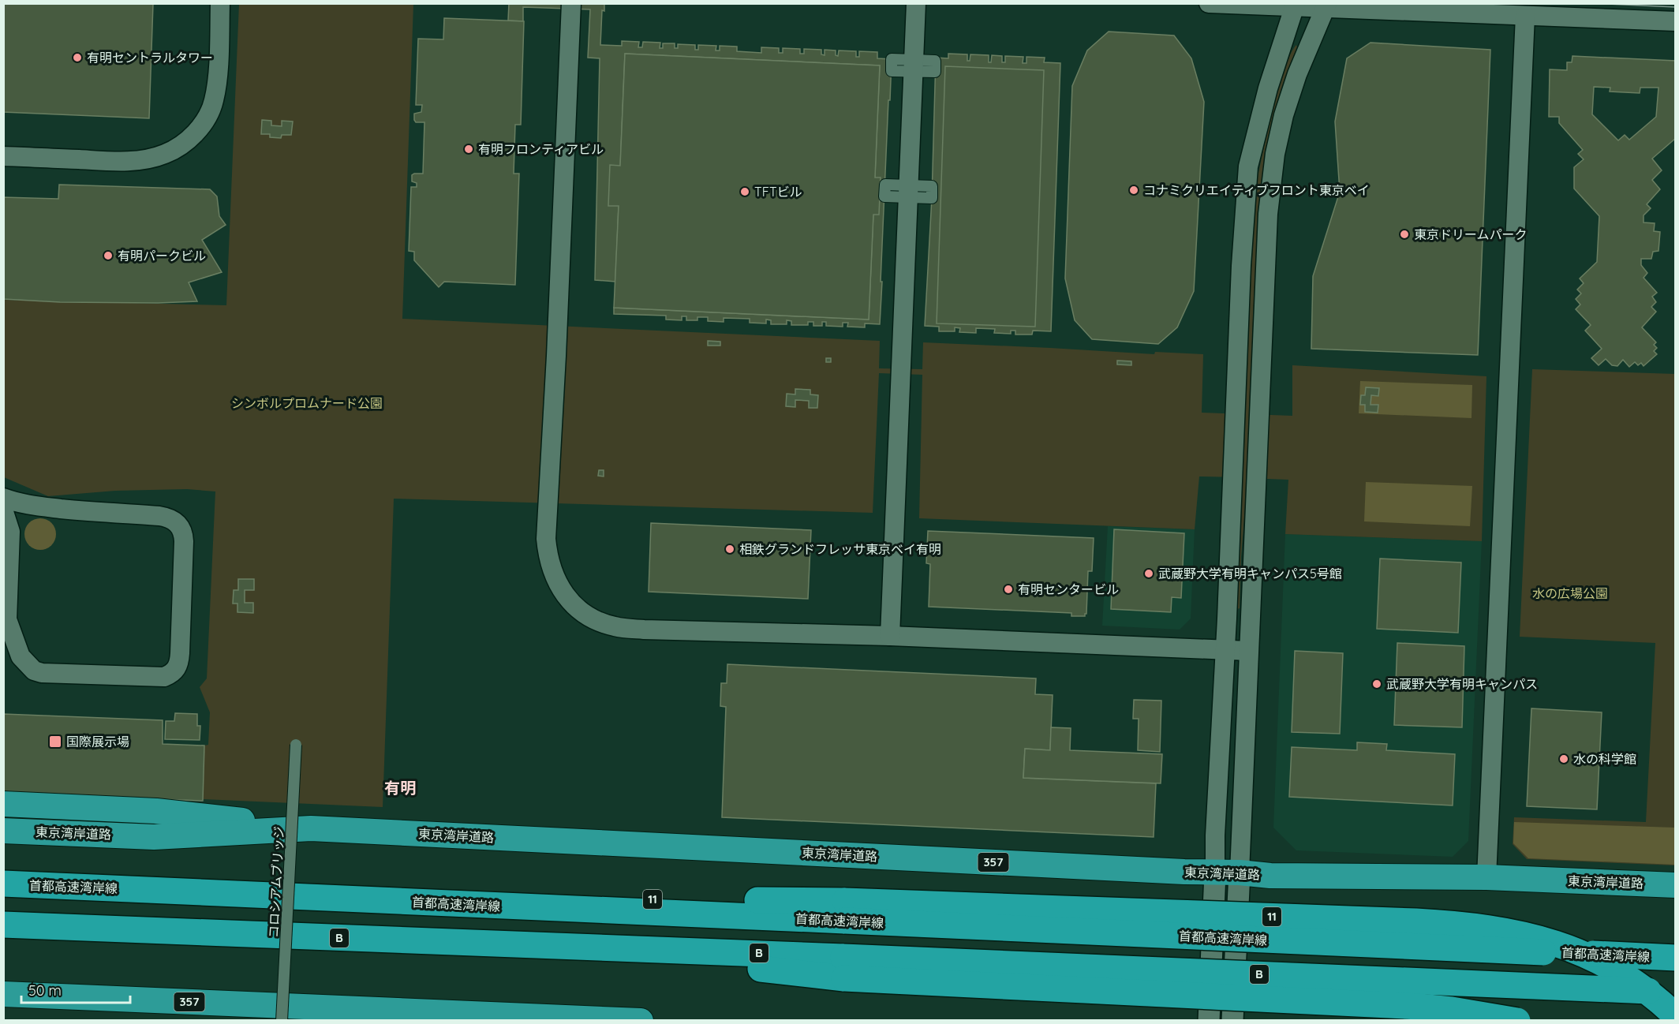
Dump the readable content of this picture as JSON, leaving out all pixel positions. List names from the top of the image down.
{
  "streets": {
    "highway": [
      "東京湾岸道路",
      "357",
      "首都高速湾岸線",
      "11",
      "B"
    ],
    "street": ["コロシアムブリッジ"]
  },
  "crossings": [
    ["東京湾岸道路", "357"],
    ["首都高速湾岸線", "11"]
  ],
  "districts": ["有明"],
  "parks": ["シンボルプロムナード公園", "水の広場公園"],
  "places": {
    "other": [
      "有明セントラルタワー",
      "有明フロンティアビル",
      "コナミクリエイティブフロント東京ベイ",
      "TFTビル",
      "東京ドリームパーク",
      "有明パークビル",
      "相鉄グランドフレッサ東京ベイ有明",
      "武蔵野大学有明キャンパス5号館",
      "有明センタービル",
      "武蔵野大学有明キャンパス",
      "水の科学館"
    ],
    "transit": ["国際展示場"]
  },
  "scale_bar": "50 m"
}
